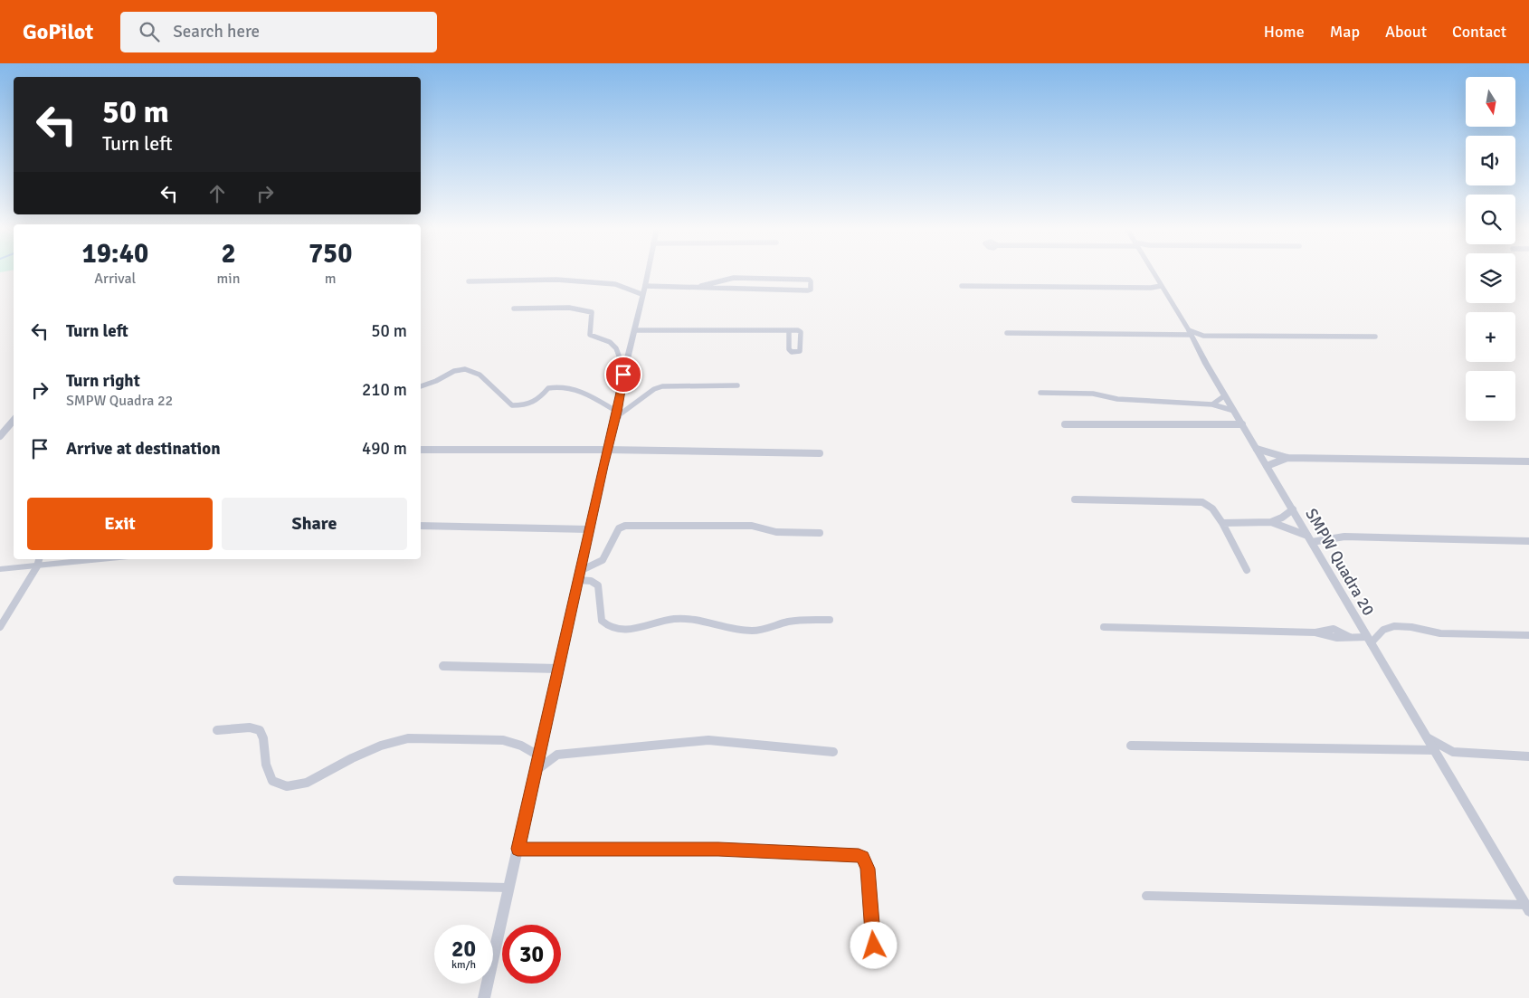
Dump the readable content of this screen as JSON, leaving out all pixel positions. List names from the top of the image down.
{
  "streets": {
    "street": ["SMPW Quadra 20"]
  },
  "north": "bottom",
  "page": {
    "header": "GoPilot",
    "search": "Search here",
    "nav": [
      "Home",
      "Map",
      "About",
      "Contact"
    ],
    "map_buttons": ["+", "−"],
    "turn": ["50 m", "Turn left"],
    "eta": [
      "19:40",
      "Arrival",
      "2",
      "min",
      "750",
      "m"
    ],
    "list": [
      {
        "name": "Turn left",
        "value": "50 m"
      },
      {
        "name": "Turn right",
        "note": "SMPW Quadra 22",
        "value": "210 m"
      },
      {
        "name": "Arrive at destination",
        "value": "490 m"
      }
    ],
    "buttons": ["Exit", "Share"],
    "speed": "20 km/h",
    "limit": "30"
  }
}
